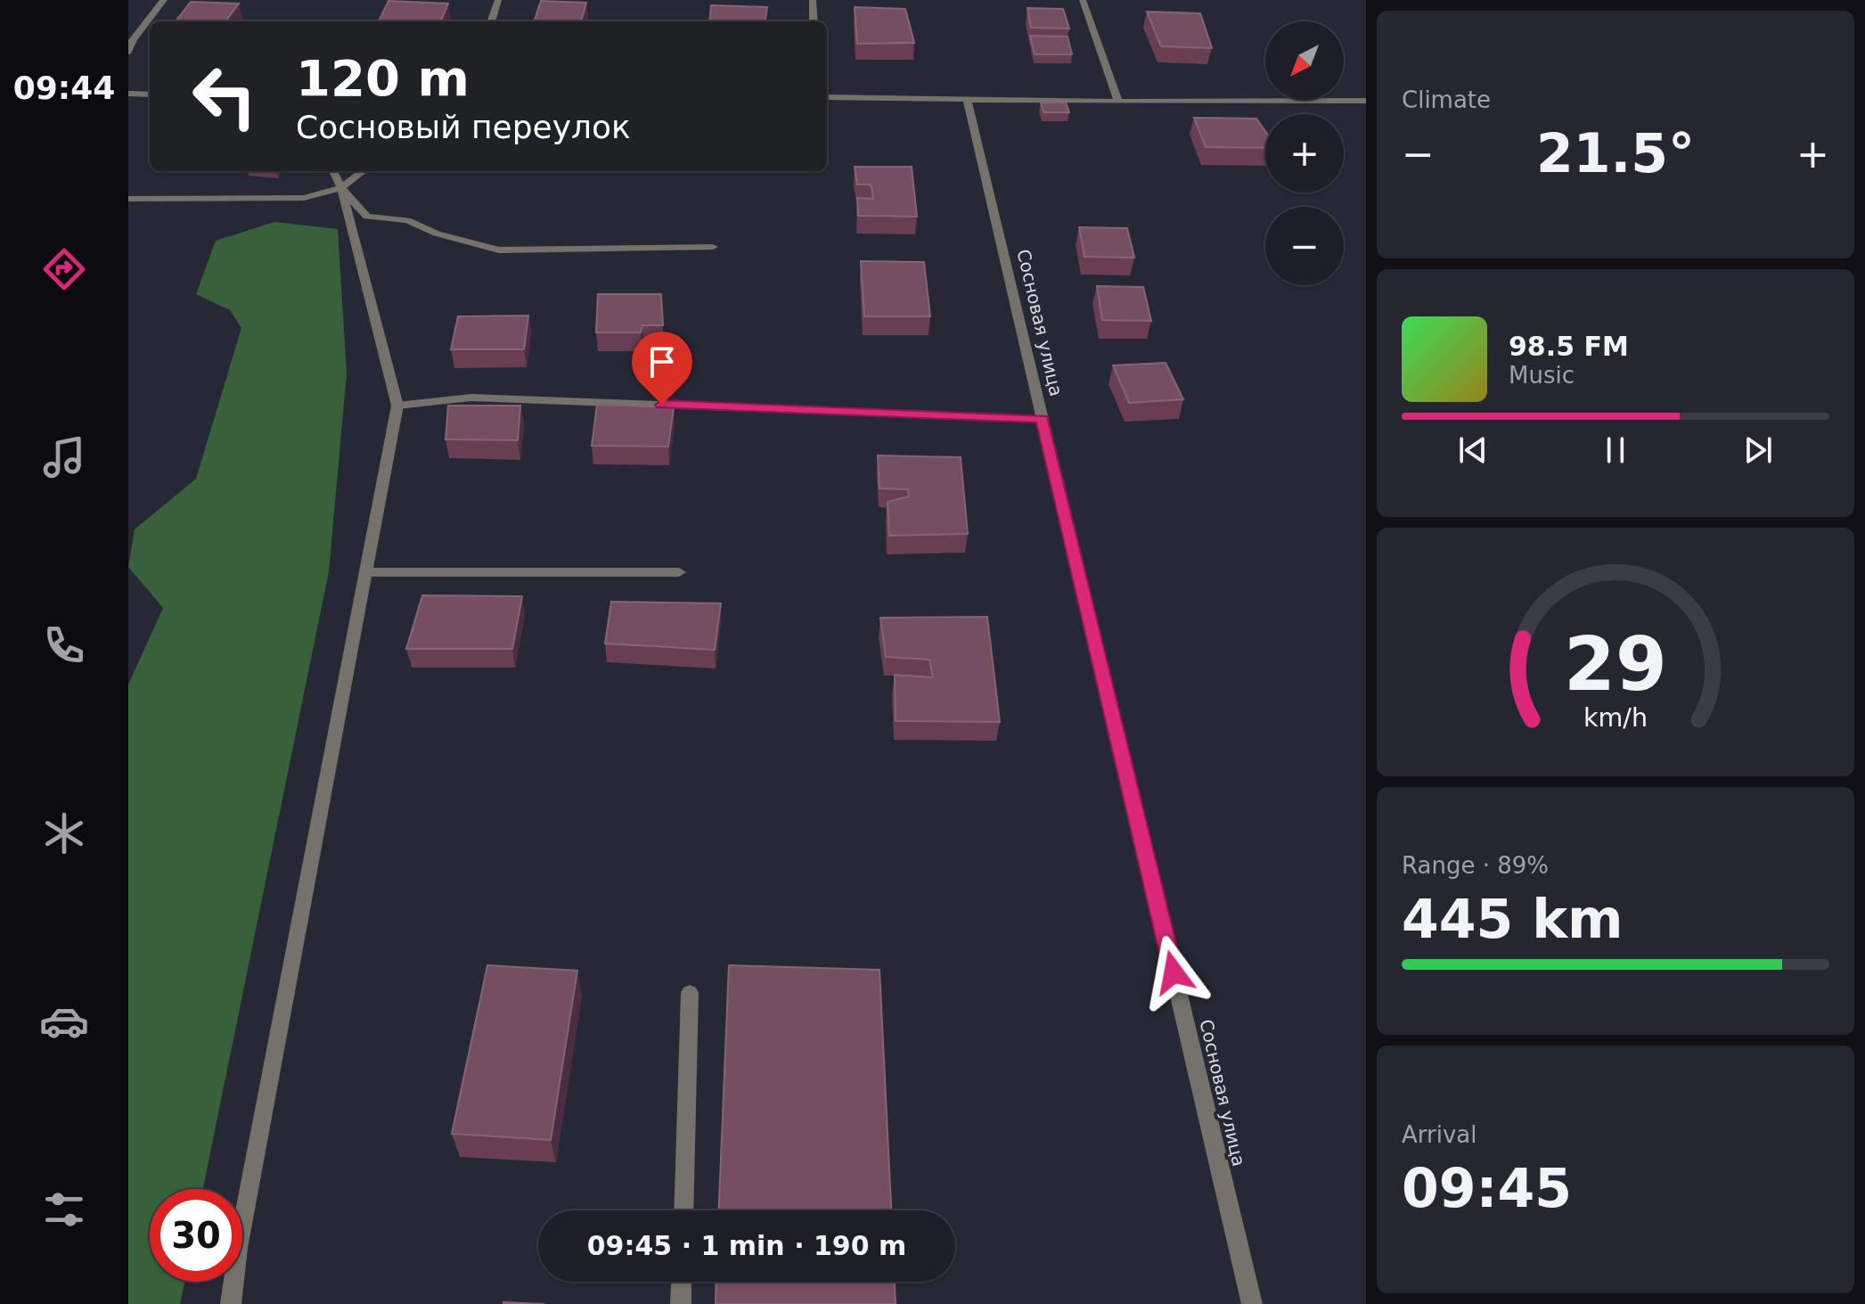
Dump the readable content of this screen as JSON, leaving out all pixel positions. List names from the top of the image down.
{
  "streets": {
    "street": ["Сосновая улица"]
  },
  "north": "bottom left",
  "page": {
    "tabs": "09:44",
    "tile": [
      "Climate",
      ["Range · 89%", "445 km"],
      ["Arrival", "09:45"]
    ],
    "map_buttons": ["+", "−"],
    "turn": ["120 m", "Сосновый переулок"],
    "heat": ["−", "21.5°", "+"],
    "song": ["98.5 FM", "Music"],
    "limit": "30",
    "trip": "09:45 · 1 min · 190 m",
    "gauge": ["29", "km/h"]
  }
}
